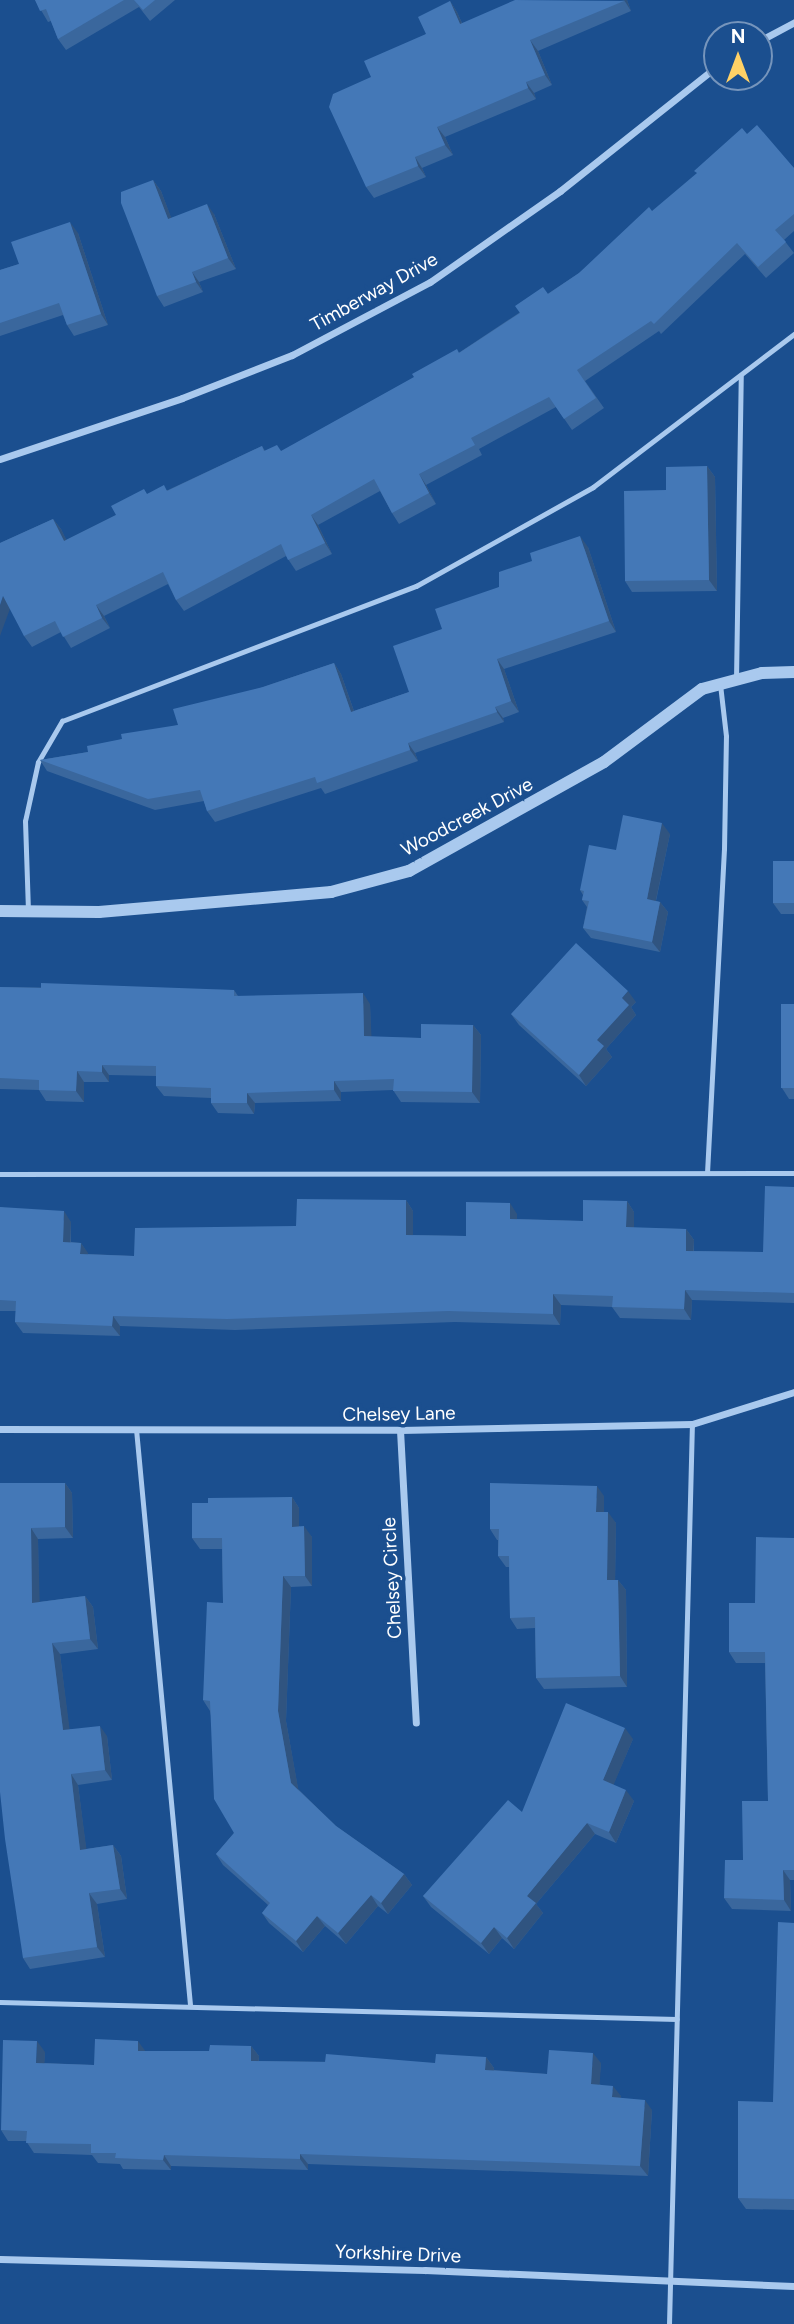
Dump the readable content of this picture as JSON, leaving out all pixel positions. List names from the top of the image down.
{
  "streets": {
    "street": [
      "Timberway Drive",
      "Woodcreek Drive",
      "Chelsey Lane",
      "Chelsey Circle",
      "Yorkshire Drive"
    ]
  },
  "crossings": [
    ["Chelsey Lane", "Chelsey Circle"]
  ],
  "north": "top"
}
